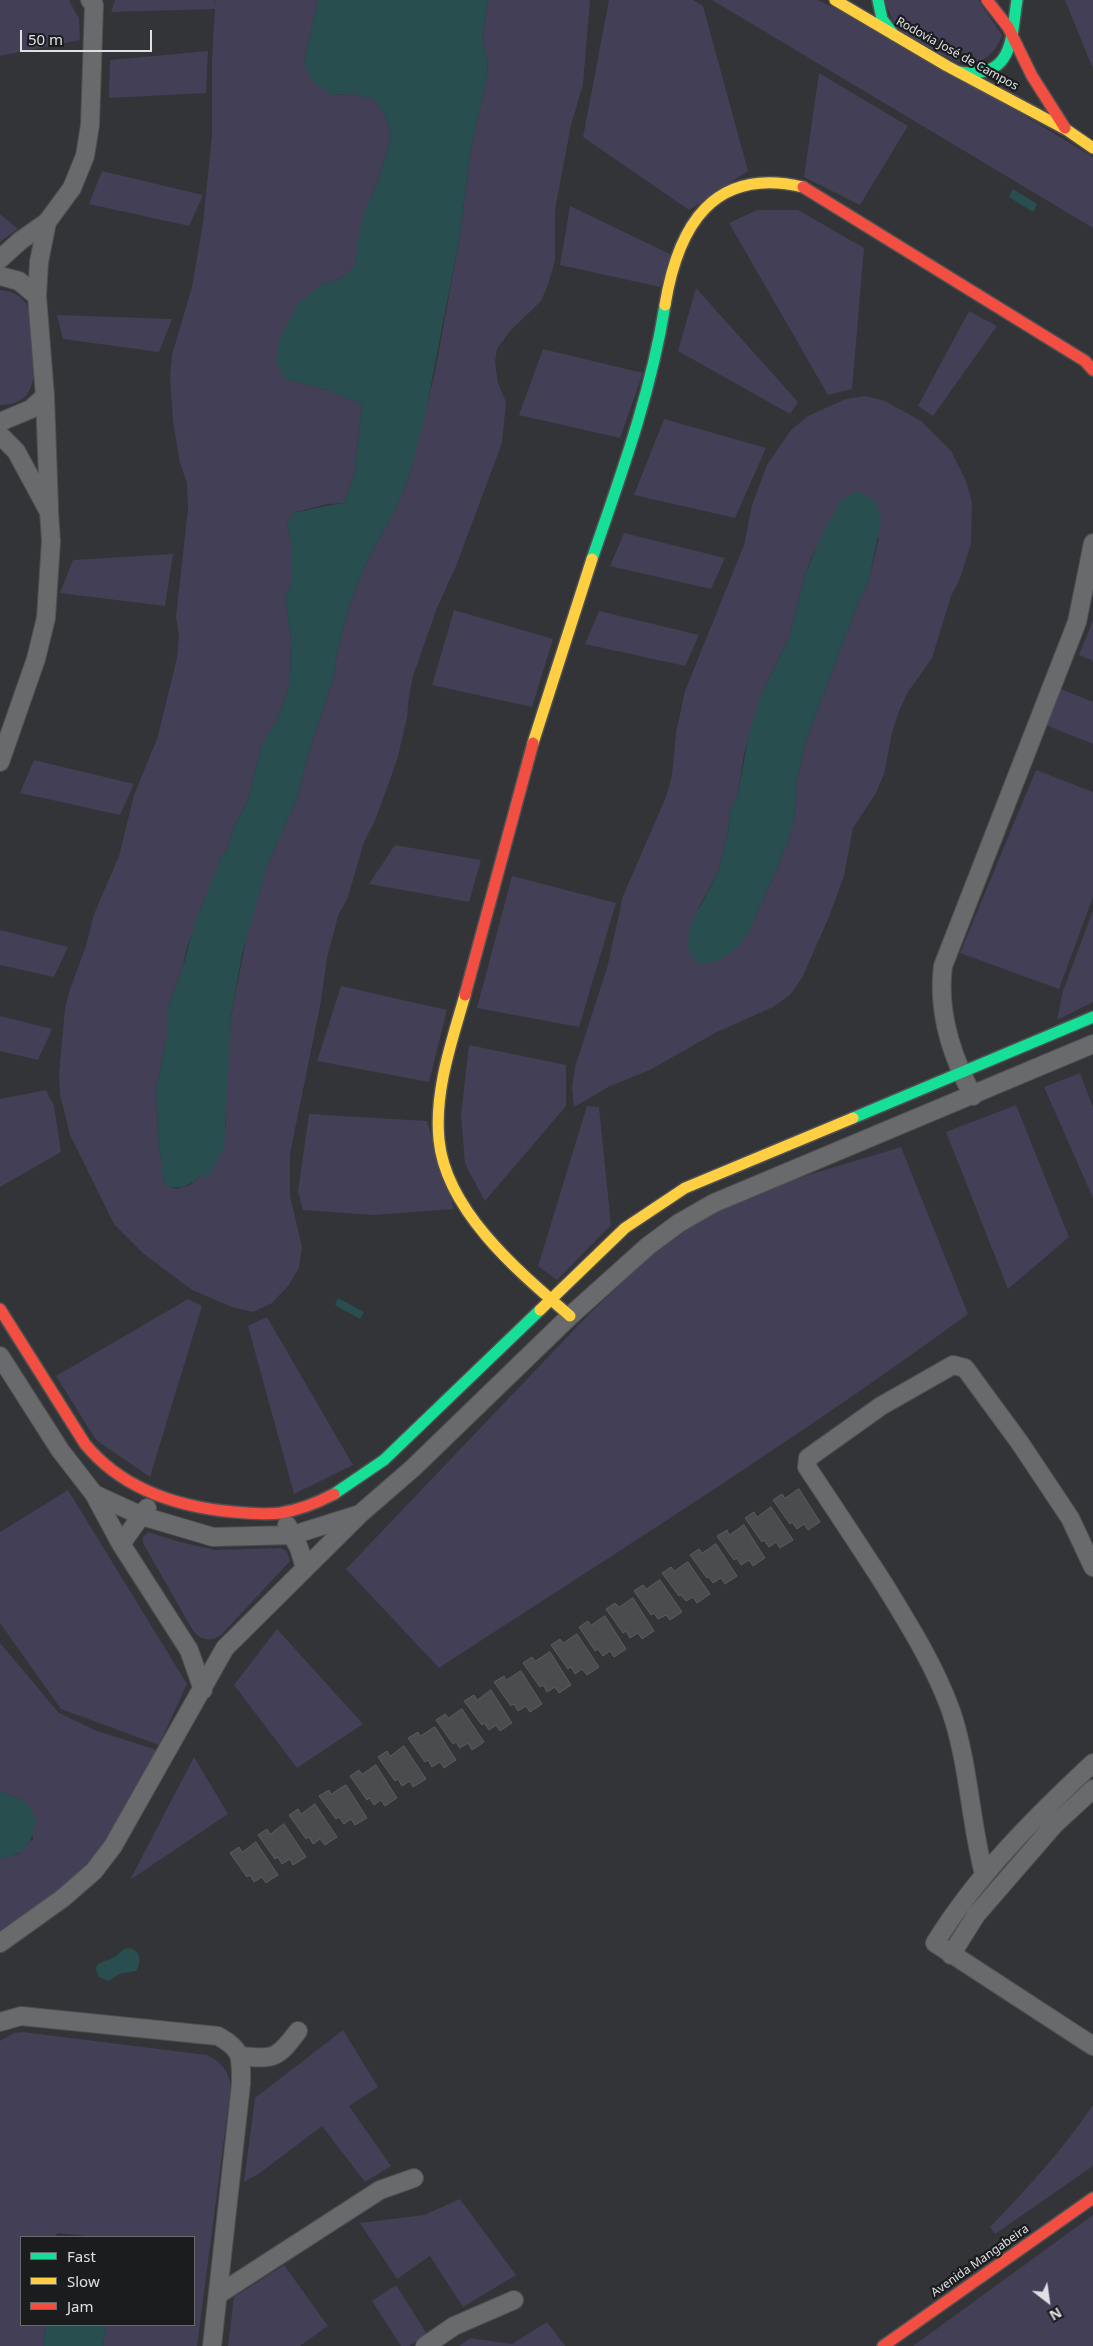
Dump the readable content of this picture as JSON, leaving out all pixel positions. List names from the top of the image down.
{
  "streets": {
    "street": ["Rodovia José de Campos", "Avenida Mangabeira"]
  },
  "legend": ["Fast", "Slow", "Jam"],
  "scale_bar": "50 m",
  "north": "bottom right"
}
